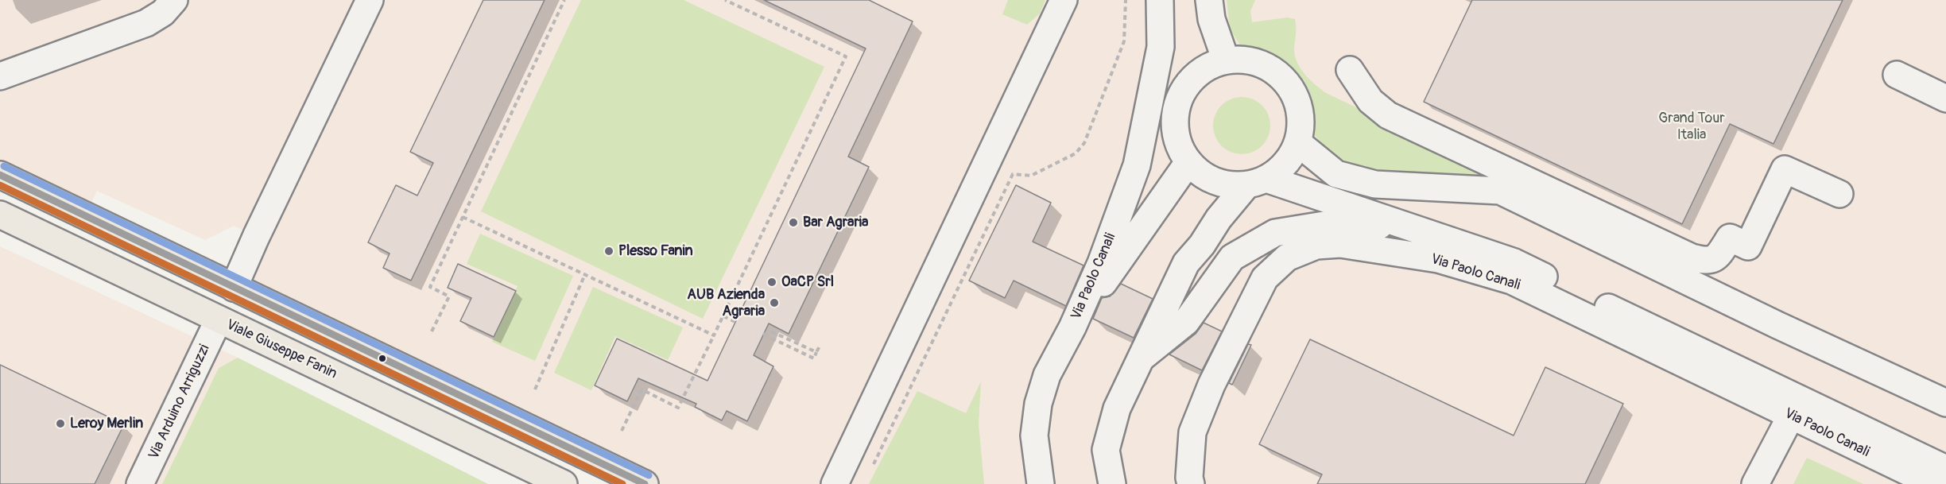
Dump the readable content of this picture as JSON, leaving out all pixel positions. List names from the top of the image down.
{
  "streets": {
    "main road": ["Viale Giuseppe Fanin"],
    "street": ["Via Paolo Canali", "Via Arduino Arriguzzi"]
  },
  "crossings": [
    ["Viale Giuseppe Fanin", "Via Arduino Arriguzzi"]
  ],
  "parks": ["Grand Tour Italia"],
  "places": [
    "Bar Agraria",
    "Plesso Fanin",
    "OaCP Srl",
    "AUB Azienda Agraria",
    "Leroy Merlin"
  ]
}
